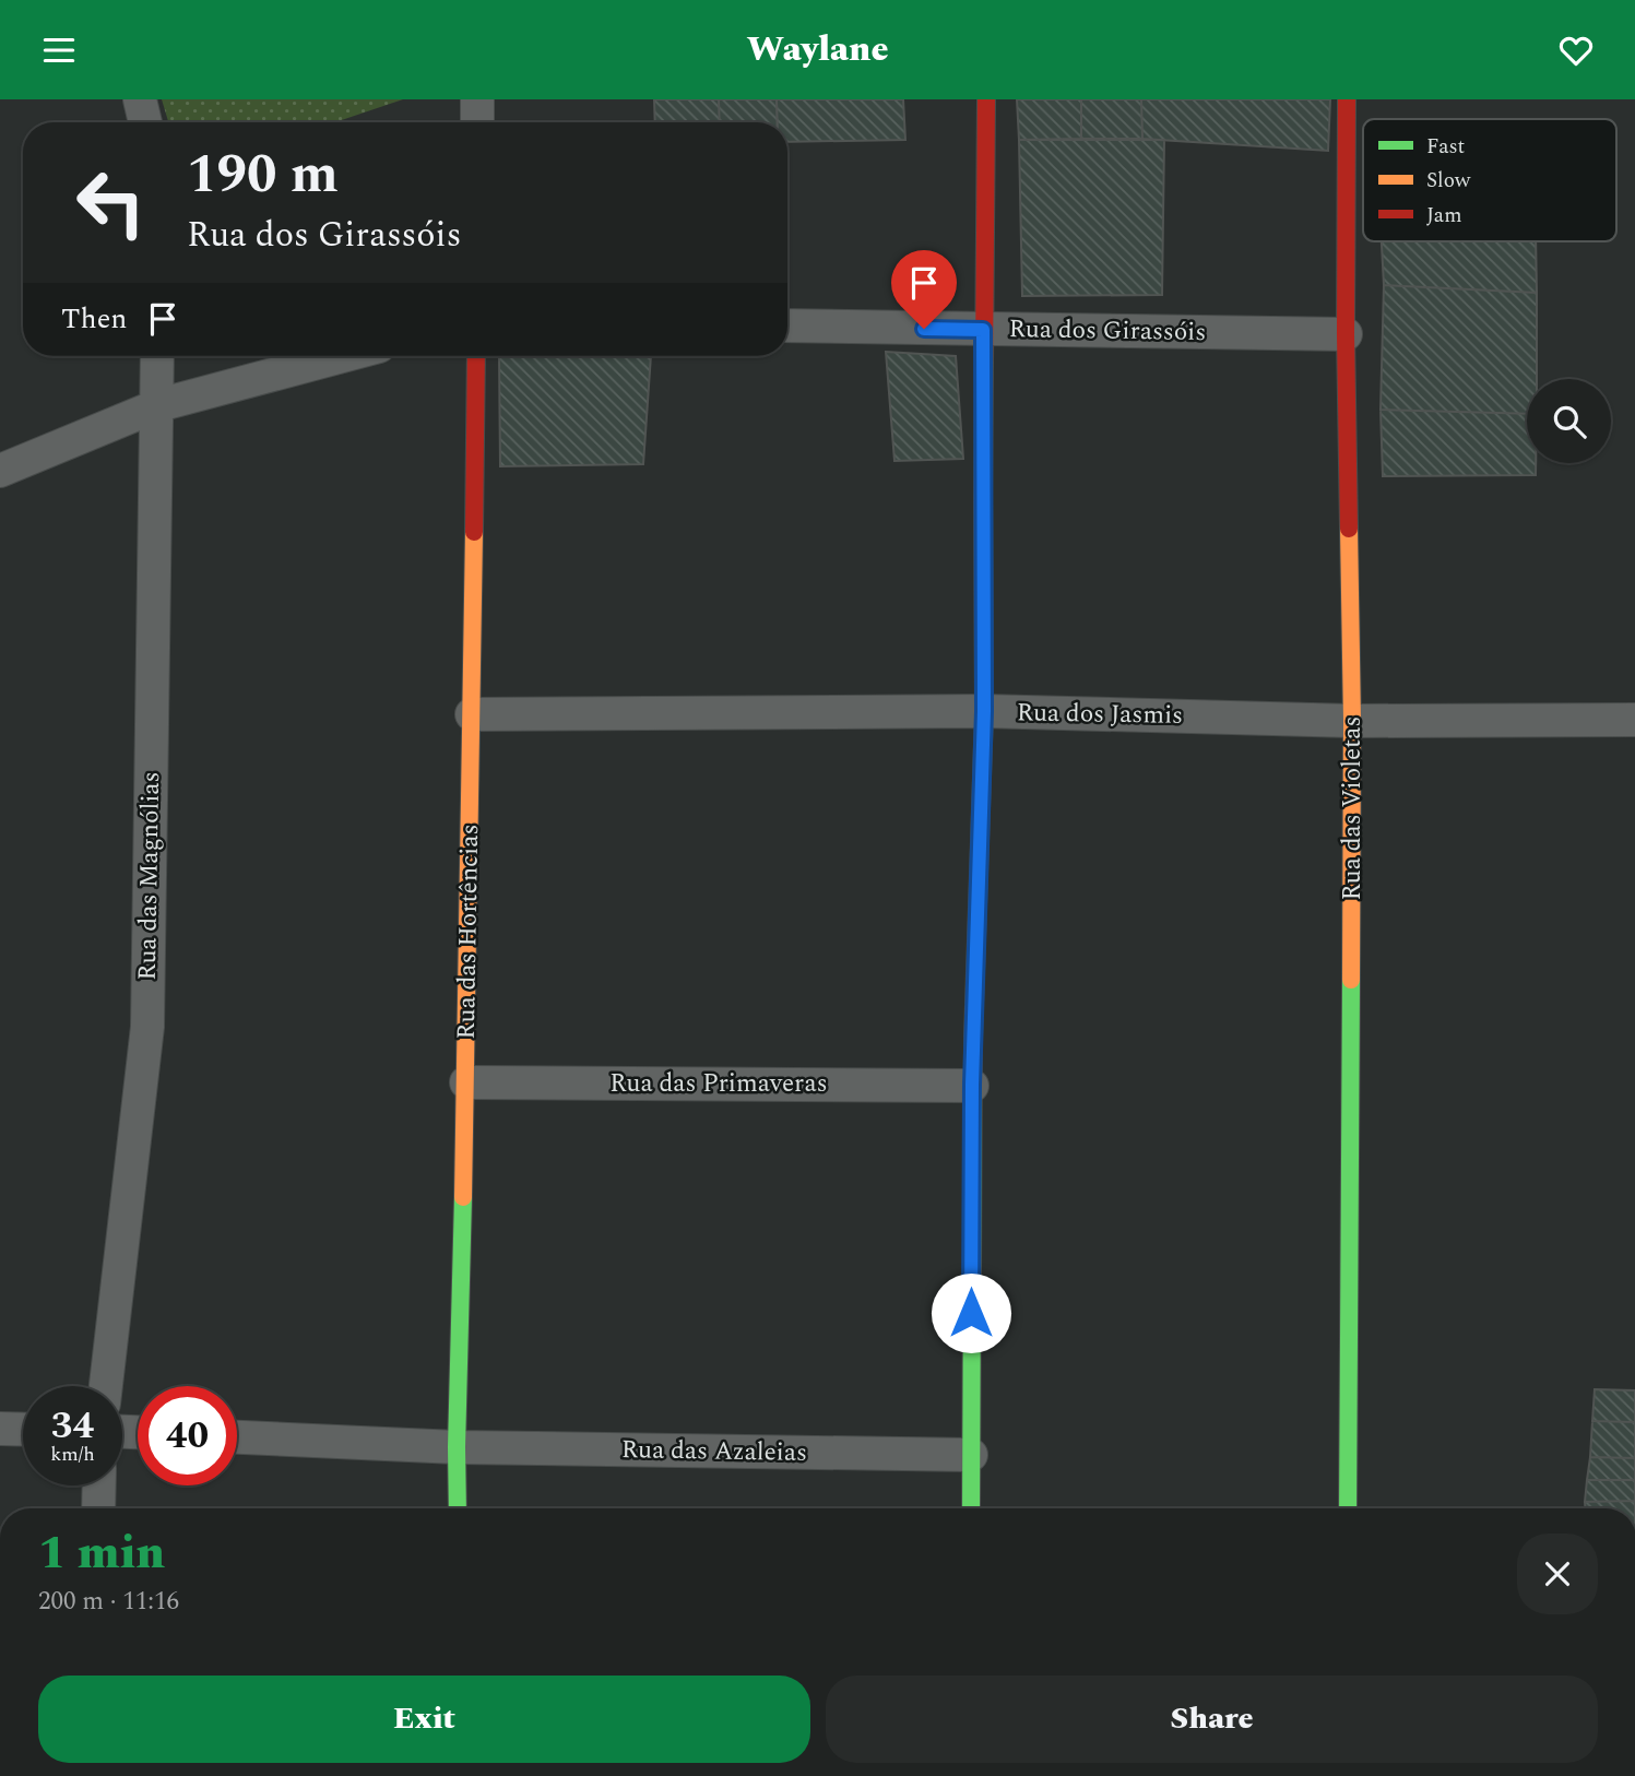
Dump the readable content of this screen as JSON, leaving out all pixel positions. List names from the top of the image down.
{
  "streets": {
    "street": [
      "Rua dos Girassóis",
      "Rua dos Jasmis",
      "Rua das Violetas",
      "Rua das Magnólias",
      "Rua das Hortências",
      "Rua das Primaveras",
      "Rua das Azaleias"
    ]
  },
  "crossings": [
    ["Rua dos Girassóis", "Rua das Violetas"],
    ["Rua dos Jasmis", "Rua das Violetas"],
    ["Rua dos Jasmis", "Rua das Hortências"],
    ["Rua das Hortências", "Rua das Primaveras"],
    ["Rua das Hortências", "Rua das Azaleias"]
  ],
  "legend": ["Fast", "Slow", "Jam"],
  "page": {
    "header": "Waylane",
    "turn": ["190 m", "Rua dos Girassóis"],
    "then": "Then",
    "speed": "34 km/h",
    "limit": "40",
    "heading": ["1 min", "200 m · 11:16"],
    "buttons": ["Exit", "Share"]
  }
}
